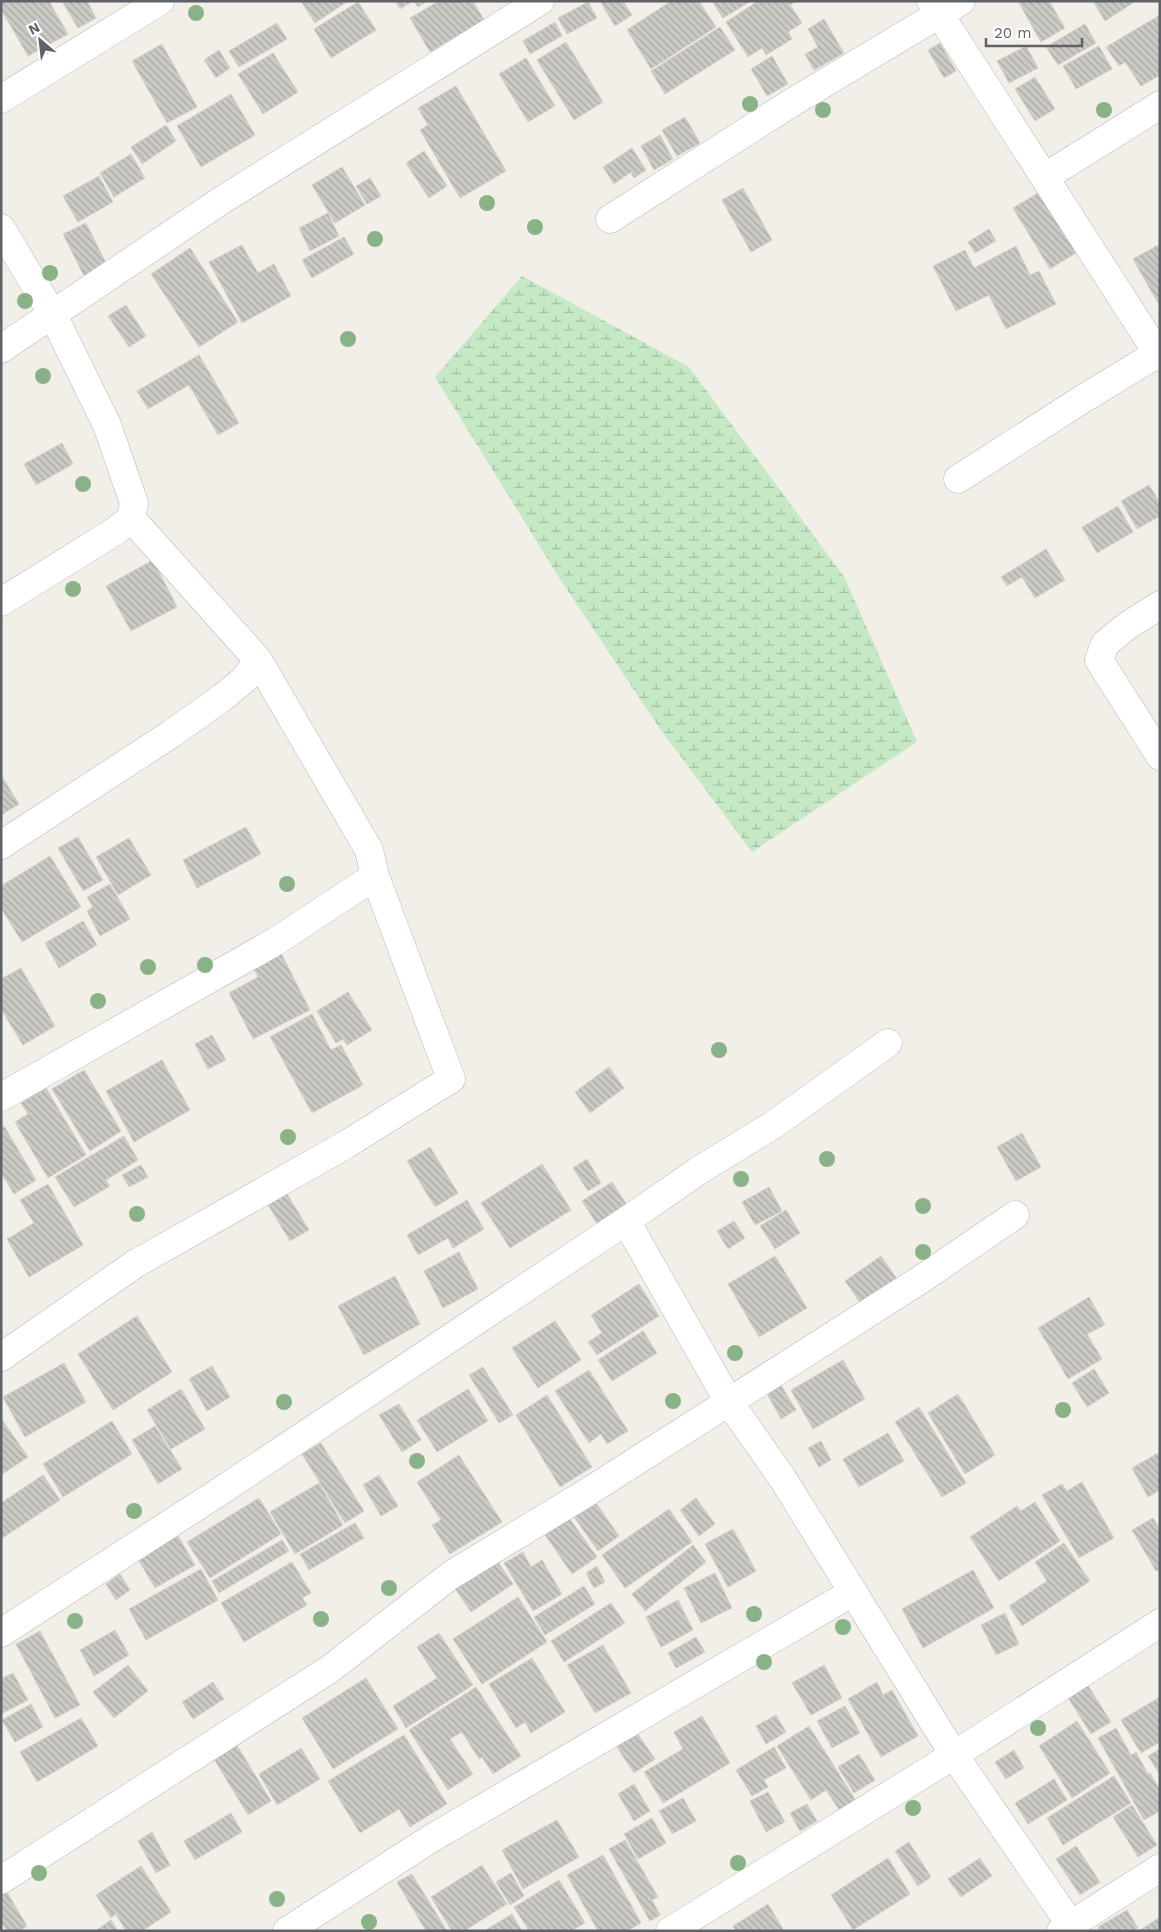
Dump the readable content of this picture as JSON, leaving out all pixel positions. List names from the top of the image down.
{
  "scale_bar": "20 m",
  "north": "top left"
}
